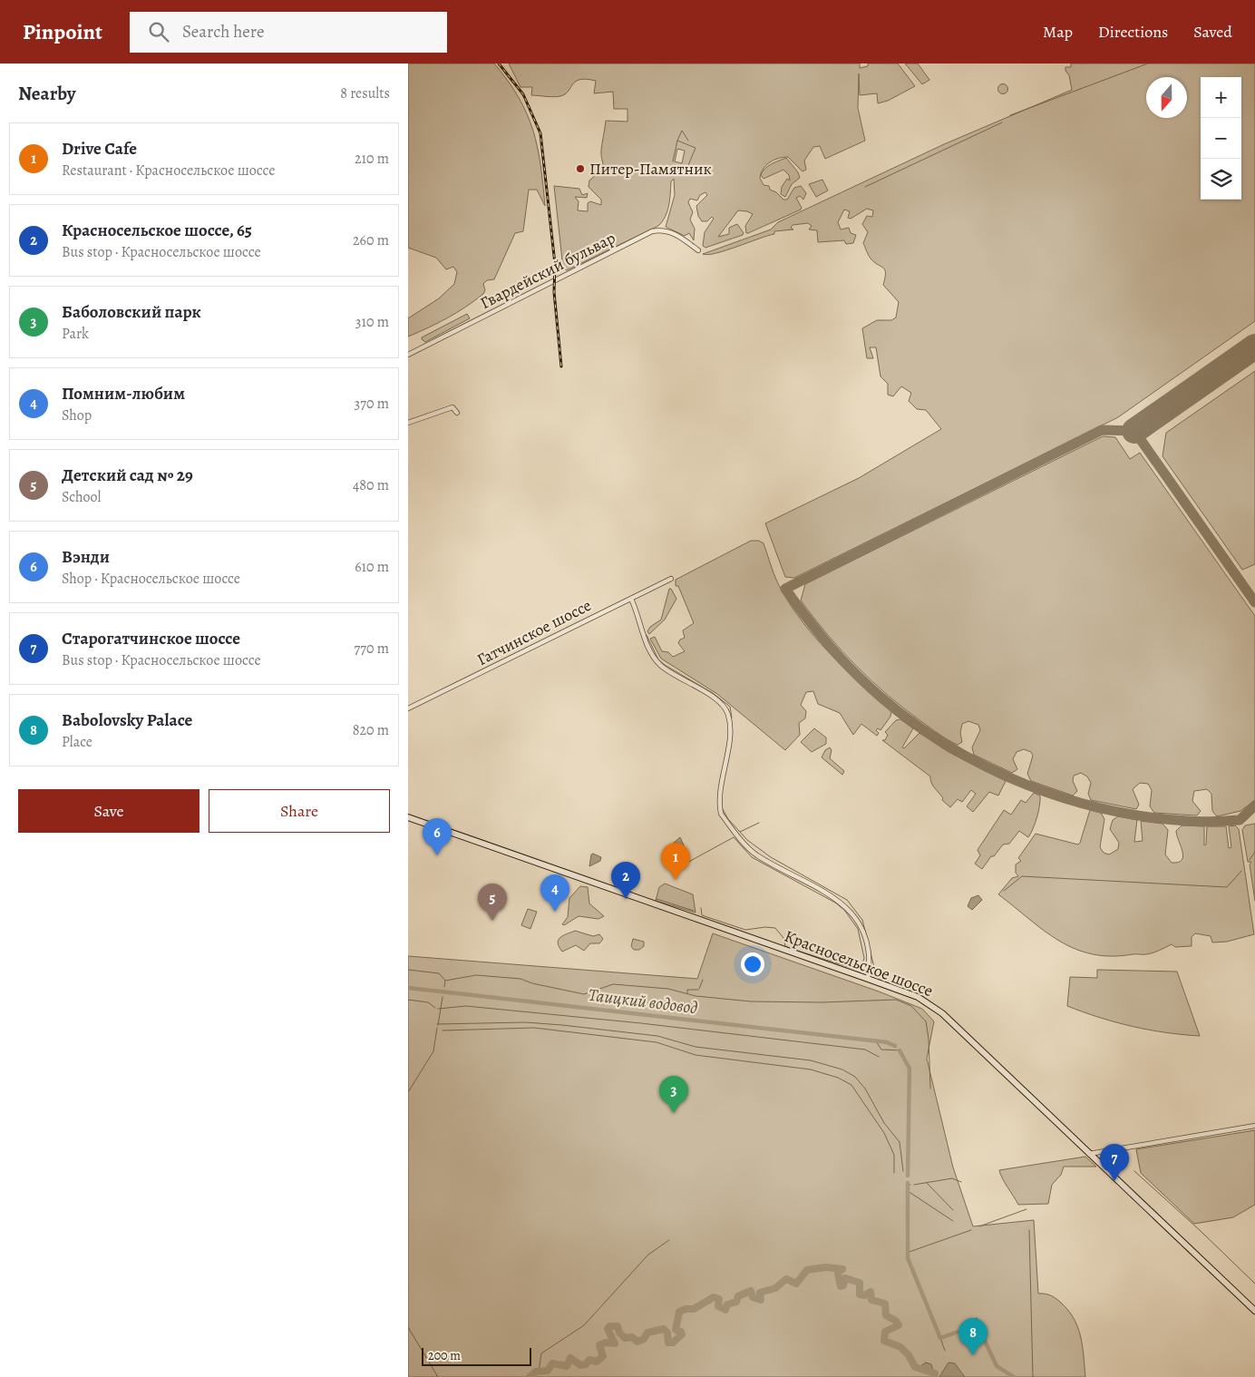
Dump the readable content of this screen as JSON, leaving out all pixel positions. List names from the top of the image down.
{
  "streets": {
    "main road": ["Красносельское шоссе"],
    "street": ["Гвардейский бульвар", "Гатчинское шоссе"]
  },
  "water": ["Таицкий водовод"],
  "places": ["Питер-Памятник"],
  "scale_bar": "200 m",
  "north": "bottom",
  "page": {
    "header": "Pinpoint",
    "search": "Search here",
    "nav": ["Map", "Directions", "Saved"],
    "heading": ["Nearby", "8 results"],
    "map_buttons": ["+", "−"],
    "list": [
      {
        "mark": "1",
        "name": "Drive Cafe",
        "note": "Restaurant · Красносельское шоссе",
        "value": "210 m"
      },
      {
        "mark": "2",
        "name": "Красносельское шоссе, 65",
        "note": "Bus stop · Красносельское шоссе",
        "value": "260 m"
      },
      {
        "mark": "3",
        "name": "Баболовский парк",
        "note": "Park",
        "value": "310 m"
      },
      {
        "mark": "4",
        "name": "Помним-любим",
        "note": "Shop",
        "value": "370 m"
      },
      {
        "mark": "5",
        "name": "Детский сад № 29",
        "note": "School",
        "value": "480 m"
      },
      {
        "mark": "6",
        "name": "Вэнди",
        "note": "Shop · Красносельское шоссе",
        "value": "610 m"
      },
      {
        "mark": "7",
        "name": "Старогатчинское шоссе",
        "note": "Bus stop · Красносельское шоссе",
        "value": "770 m"
      },
      {
        "mark": "8",
        "name": "Babolovsky Palace",
        "note": "Place",
        "value": "820 m"
      }
    ],
    "buttons": ["Save", "Share"],
    "pins": [
      "6",
      "1",
      "2",
      "4",
      "5",
      "3",
      "7",
      "8"
    ],
    "scale": "200 m"
  }
}
